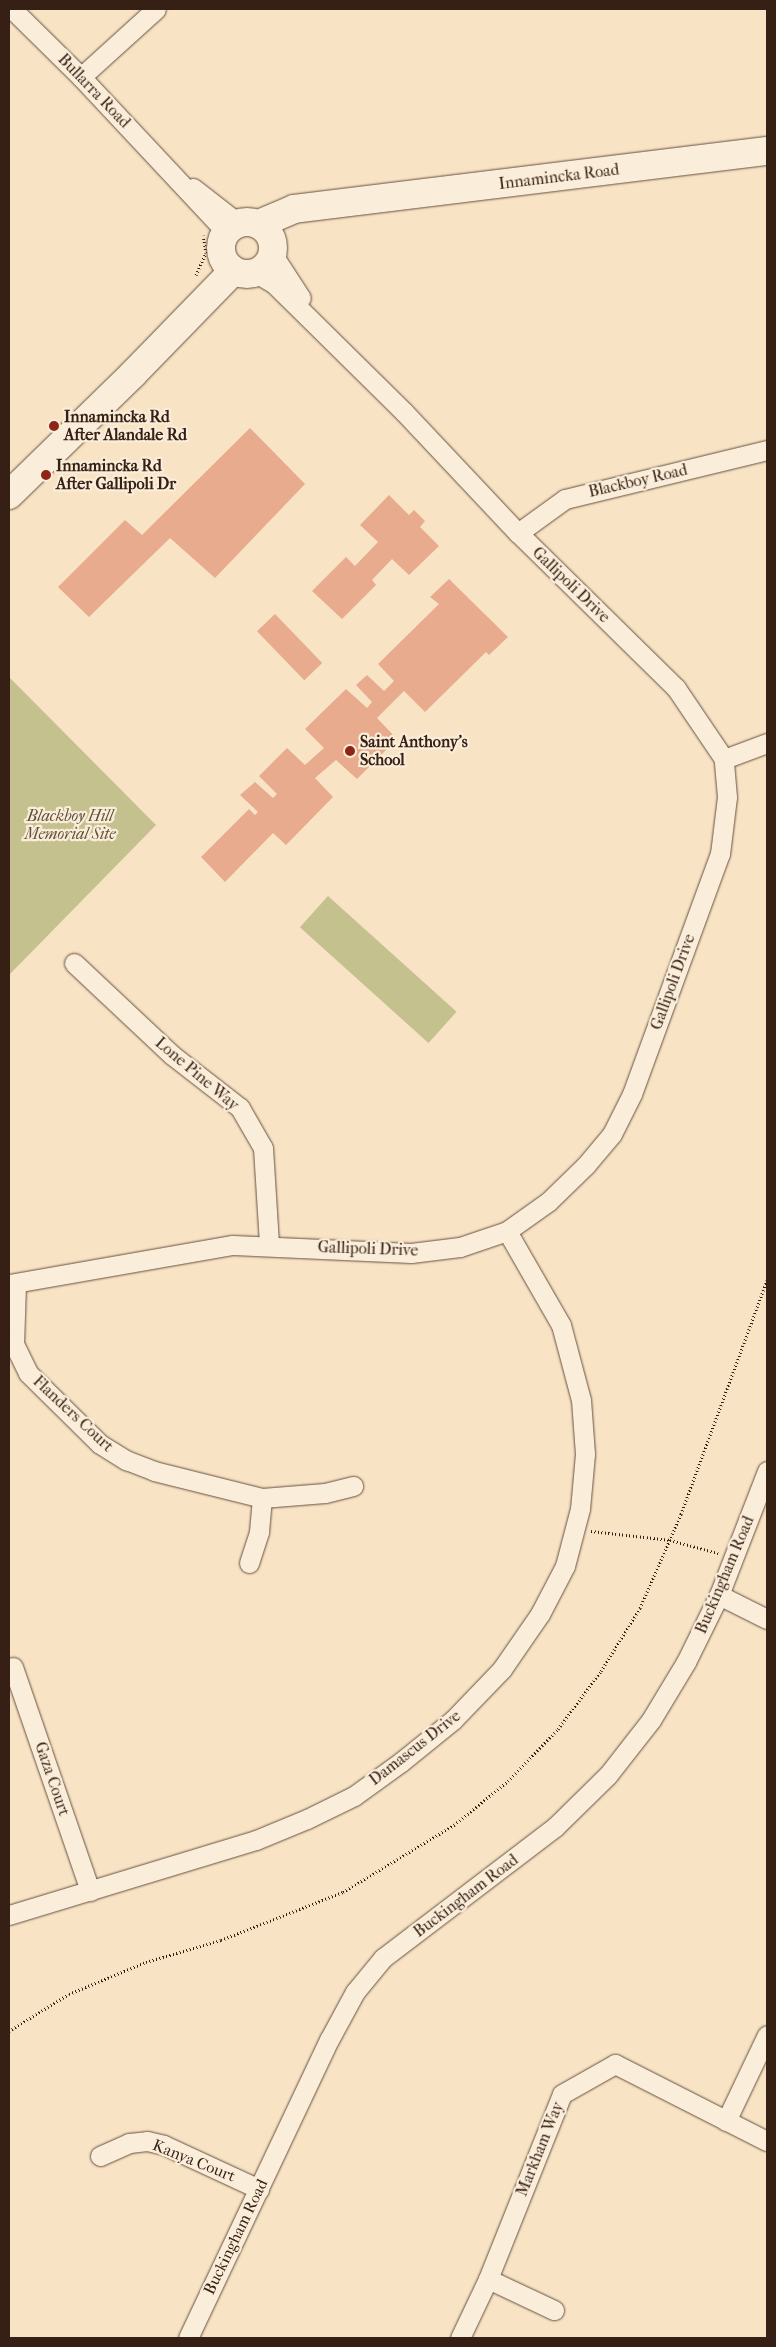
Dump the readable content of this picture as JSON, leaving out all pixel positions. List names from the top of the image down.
{
  "streets": {
    "main road": ["Innamincka Road"],
    "street": [
      "Bullarra Road",
      "Blackboy Road",
      "Gallipoli Drive",
      "Lone Pine Way",
      "Flanders Court",
      "Buckingham Road",
      "Damascus Drive",
      "Gaza Court",
      "Markham Way",
      "Kanya Court"
    ]
  },
  "crossings": [
    ["Bullarra Road", "Innamincka Road"],
    ["Bullarra Road", "Gallipoli Drive"],
    ["Innamincka Road", "Gallipoli Drive"],
    ["Blackboy Road", "Gallipoli Drive"],
    ["Gallipoli Drive", "Lone Pine Way"],
    ["Gallipoli Drive", "Flanders Court"],
    ["Gallipoli Drive", "Damascus Drive"],
    ["Buckingham Road", "Kanya Court"],
    ["Damascus Drive", "Gaza Court"]
  ],
  "parks": ["Blackboy Hill Memorial Site"],
  "places": ["Innamincka Rd After Alandale Rd", "Innamincka Rd After Gallipoli Dr", "Saint Anthony's School"]
}
